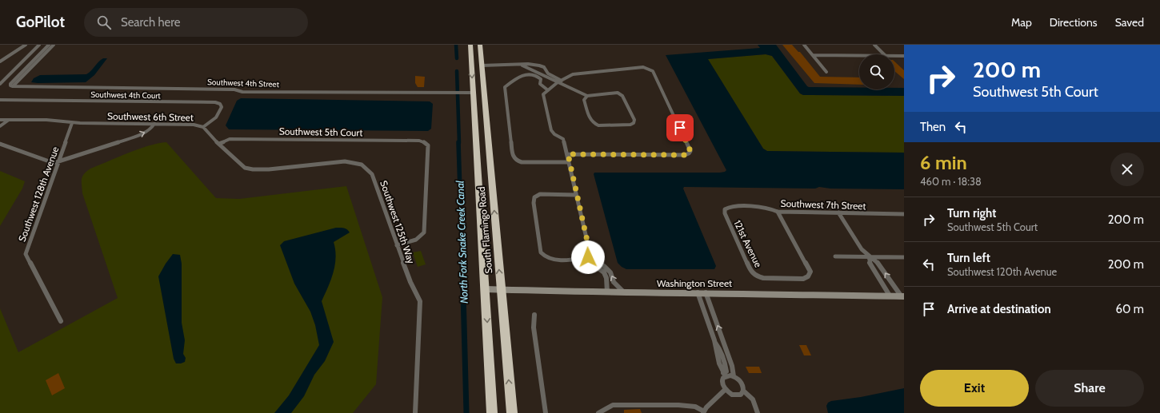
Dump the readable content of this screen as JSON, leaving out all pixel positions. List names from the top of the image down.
{
  "streets": {
    "highway": ["South Flamingo Road"],
    "street": [
      "Southwest 4th Street",
      "Southwest 4th Court",
      "Southwest 6th Street",
      "Southwest 5th Court",
      "Southwest 128th Avenue",
      "Southwest 7th Street",
      "Southwest 125th Way",
      "121st Avenue",
      "Washington Street"
    ]
  },
  "crossings": [
    ["Southwest 4th Street", "South Flamingo Road"],
    ["Southwest 4th Court", "Southwest 6th Street"],
    ["Southwest 6th Street", "Southwest 5th Court"],
    ["Southwest 6th Street", "Southwest 128th Avenue"],
    ["Southwest 6th Street", "Southwest 125th Way"],
    ["Southwest 5th Court", "Southwest 125th Way"],
    ["Southwest 7th Street", "121st Avenue"],
    ["South Flamingo Road", "Washington Street"]
  ],
  "water": ["North Fork Snake Creek Canal"],
  "page": {
    "header": "GoPilot",
    "search": "Search here",
    "nav": ["Map", "Directions", "Saved"],
    "turn": ["200 m", "Southwest 5th Court"],
    "then": "Then",
    "heading": ["6 min", "460 m · 18:38"],
    "list": [
      {
        "name": "Turn right",
        "note": "Southwest 5th Court",
        "value": "200 m"
      },
      {
        "name": "Turn left",
        "note": "Southwest 120th Avenue",
        "value": "200 m"
      },
      {
        "name": "Arrive at destination",
        "value": "60 m"
      }
    ],
    "buttons": ["Exit", "Share"]
  }
}
